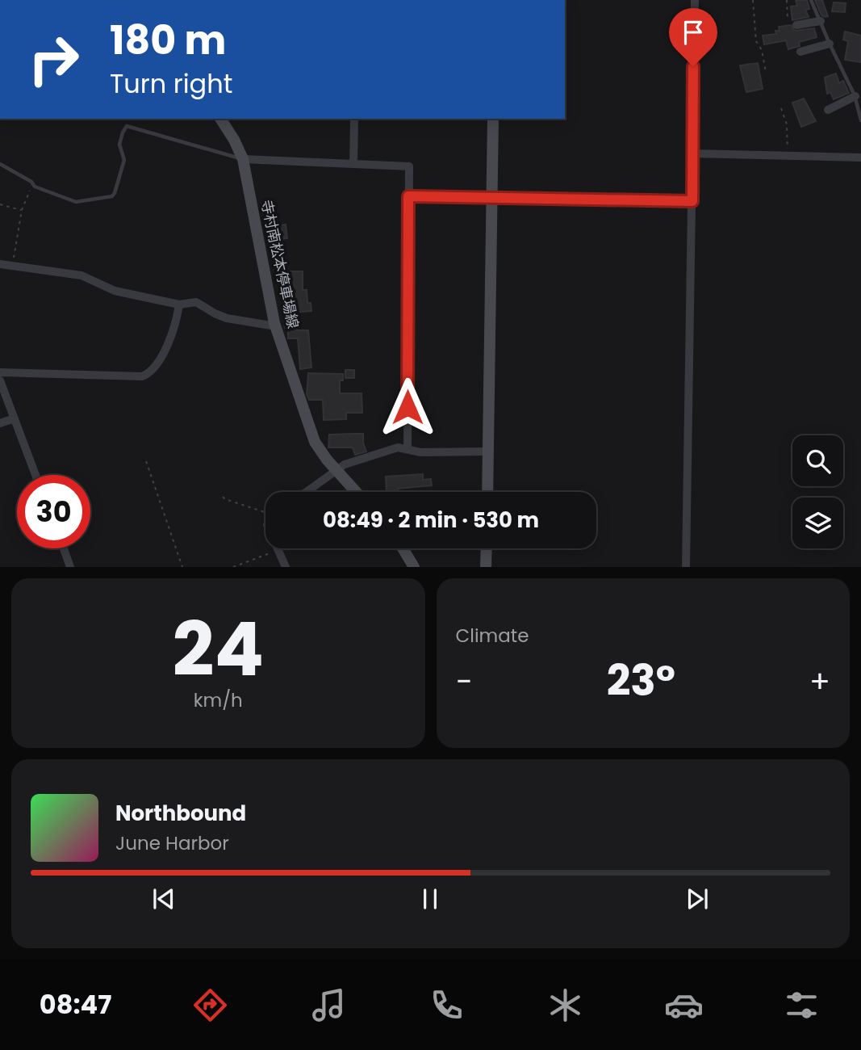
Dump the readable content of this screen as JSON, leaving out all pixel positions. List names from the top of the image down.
{
  "streets": {
    "main road": ["寺村南松本停車場線"]
  },
  "page": {
    "turn": ["180 m", "Turn right"],
    "limit": "30",
    "trip": "08:49 · 2 min · 530 m",
    "tile": [
      ["24", "km/h"],
      "Climate"
    ],
    "heat": ["−", "23°", "+"],
    "song": ["Northbound", "June Harbor"],
    "tabs": "08:47"
  }
}
